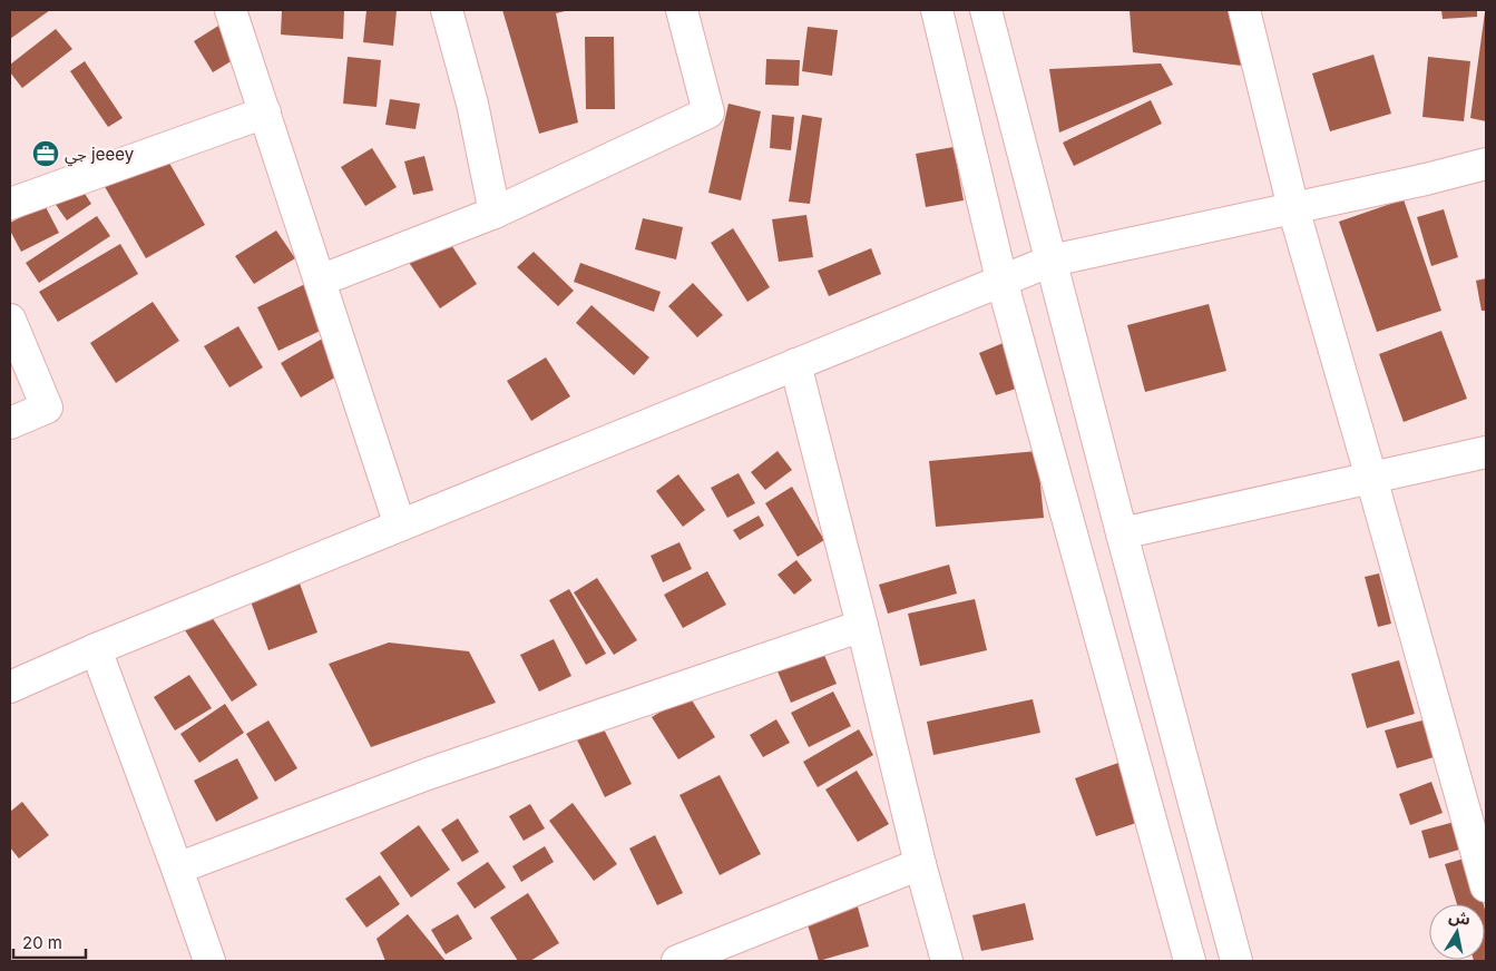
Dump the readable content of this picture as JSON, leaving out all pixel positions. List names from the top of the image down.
{
  "places": {
    "office": ["جي jeeey"]
  },
  "scale_bar": "20 m",
  "north": "top"
}
